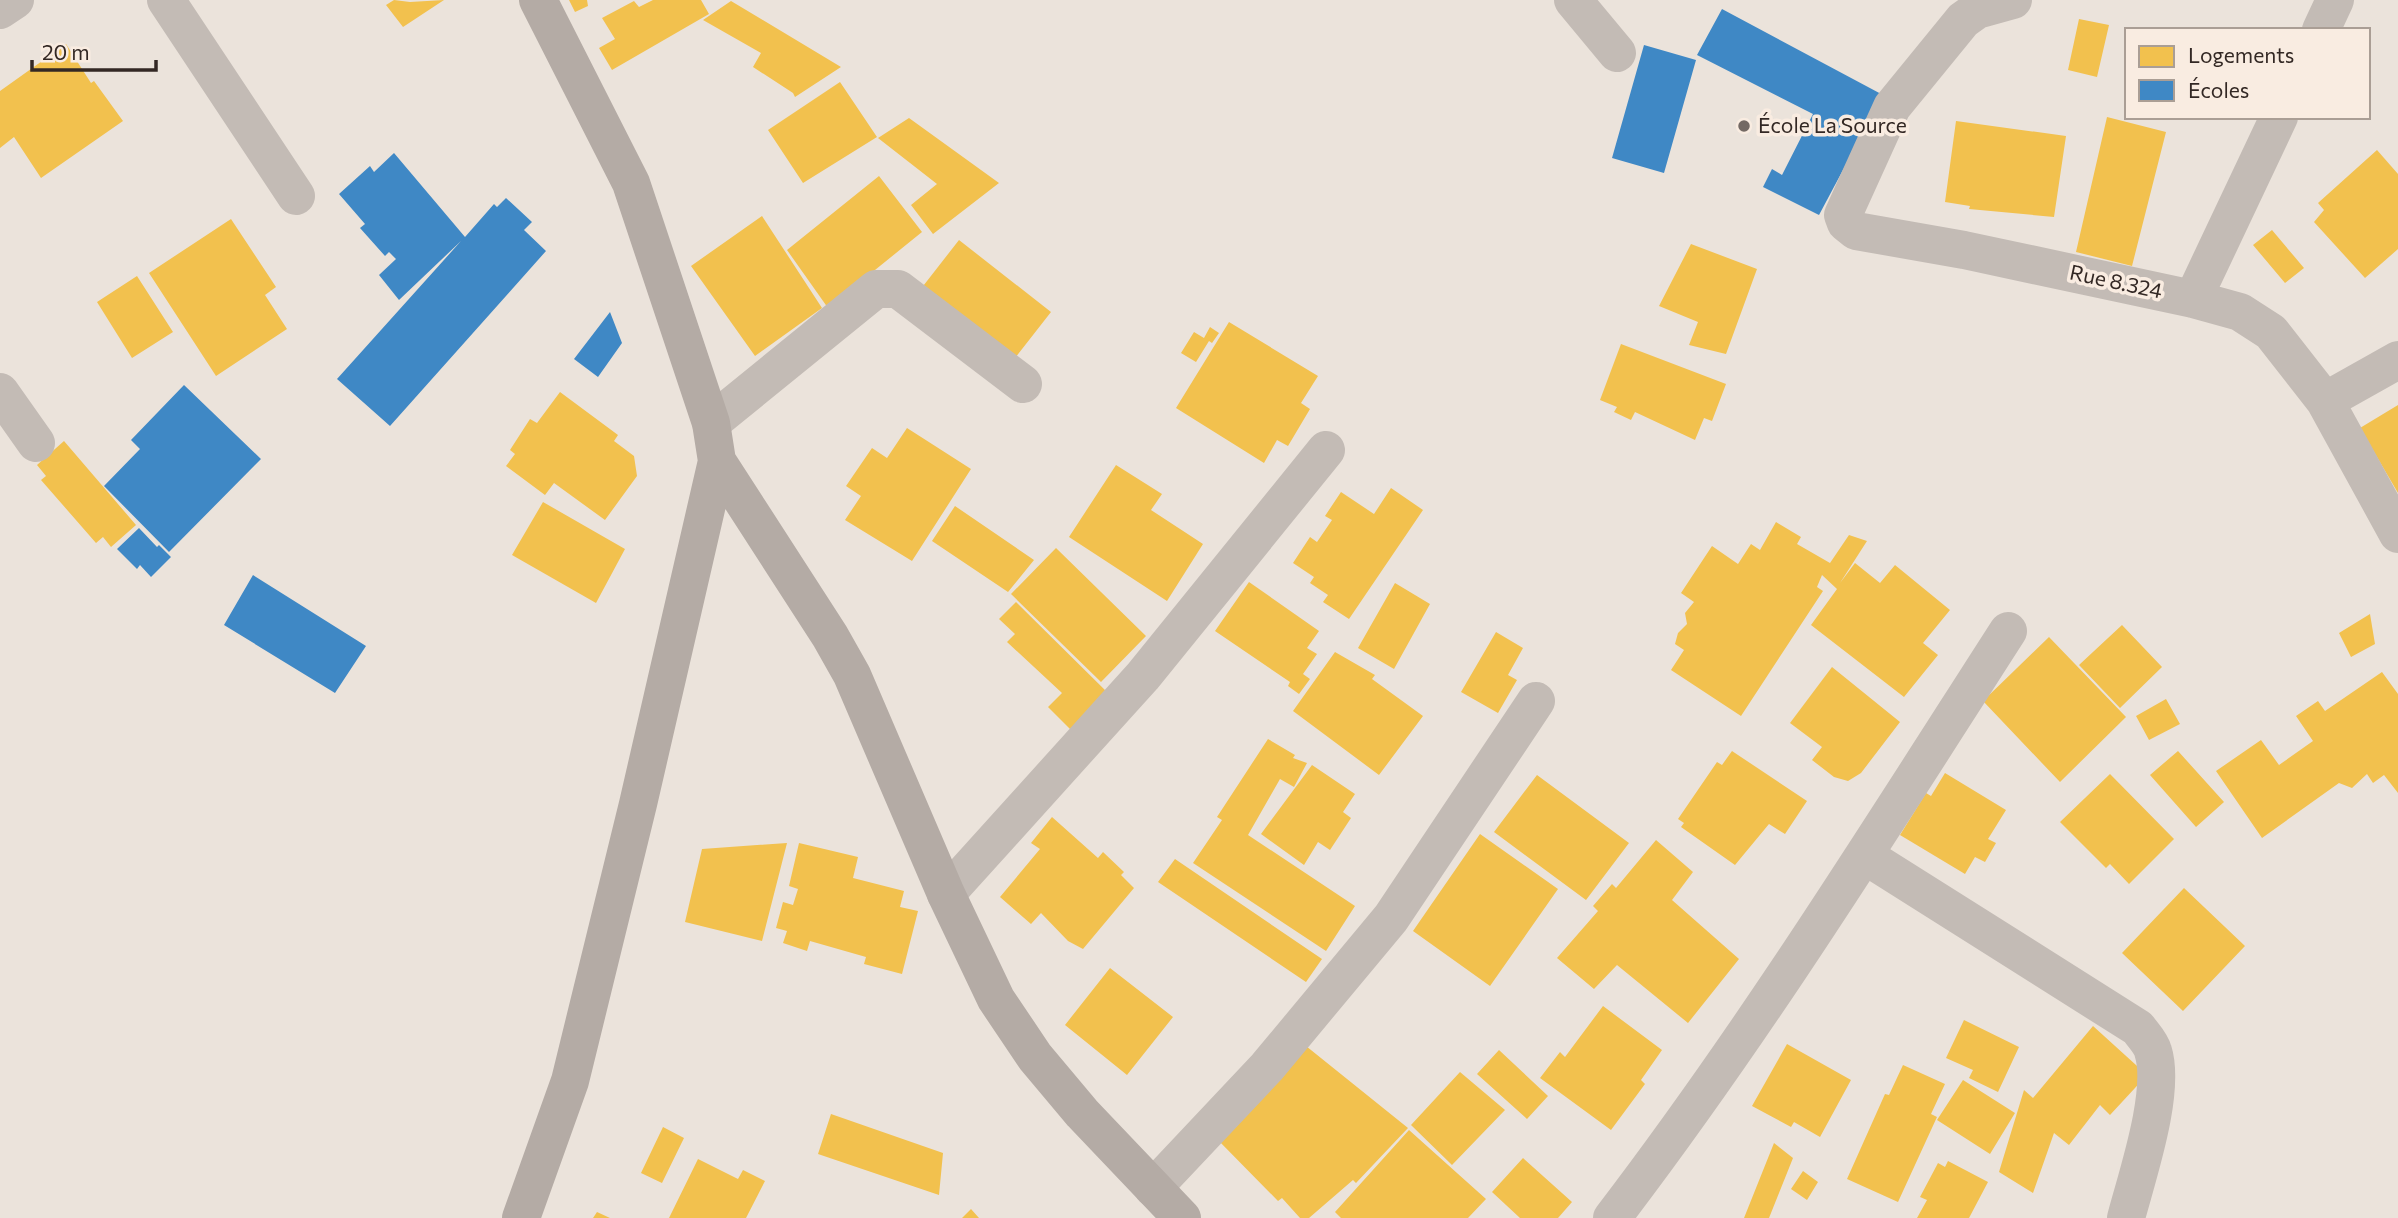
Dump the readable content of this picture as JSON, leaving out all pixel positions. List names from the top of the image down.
{
  "streets": {
    "street": ["Rue 8.324"]
  },
  "places": ["École La Source"],
  "legend": ["Logements", "Écoles"],
  "scale_bar": "20 m"
}
